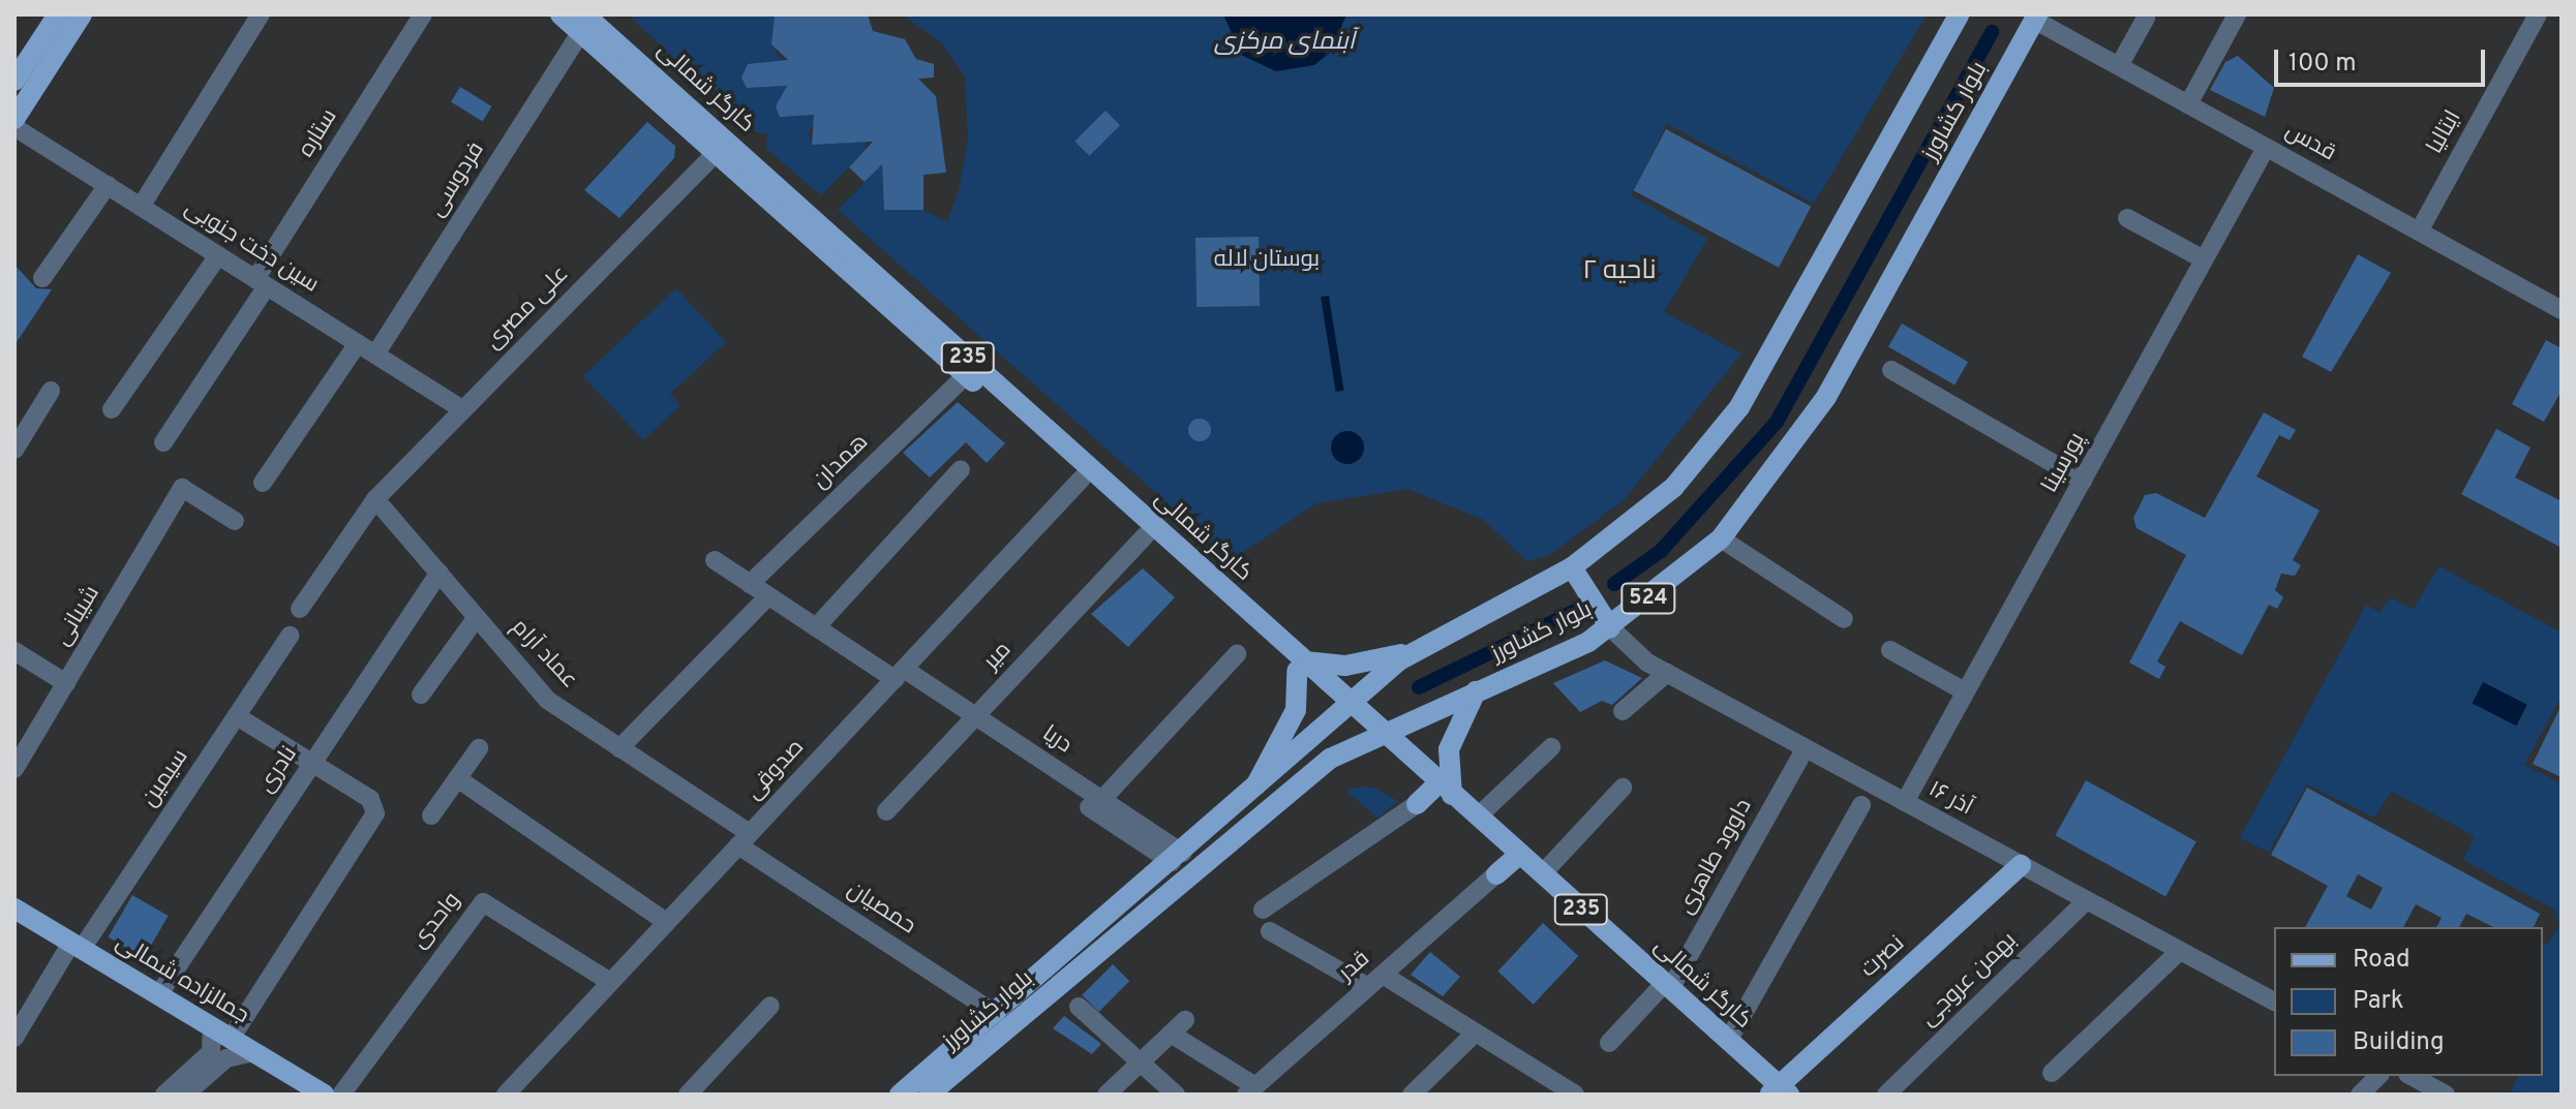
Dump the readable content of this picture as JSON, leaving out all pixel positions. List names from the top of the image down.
{
  "streets": {
    "main road": [
      "کارگر شمالی",
      "بلوار کشاورز",
      "235",
      "524",
      "نصرت",
      "جمالزاده شمالی"
    ],
    "street": [
      "ایتالیا",
      "ستاره",
      "قدس",
      "فردوسی",
      "سین دخت جنوبی",
      "علی مصری",
      "همدان",
      "پورسینا",
      "شیبانی",
      "عماد آرام",
      "میر",
      "دریا",
      "نادری",
      "صدوقی",
      "سیمین",
      "۱۶ آذر",
      "داوود طاهری",
      "حمصیان",
      "واحدی",
      "قدر",
      "بهمن عروجی"
    ]
  },
  "crossings": [
    ["کارگر شمالی", "بلوار کشاورز"],
    ["کارگر شمالی", "فردوسی"],
    ["کارگر شمالی", "علی مصری"],
    ["کارگر شمالی", "همدان"],
    ["کارگر شمالی", "میر"],
    ["کارگر شمالی", "صدوقی"],
    ["کارگر شمالی", "داوود طاهری"],
    ["کارگر شمالی", "نصرت"],
    ["بلوار کشاورز", "قدس"],
    ["بلوار کشاورز", "دریا"],
    ["بلوار کشاورز", "۱۶ آذر"],
    ["بلوار کشاورز", "حمصیان"],
    ["ایتالیا", "قدس"],
    ["ستاره", "سین دخت جنوبی"],
    ["قدس", "پورسینا"],
    ["فردوسی", "سین دخت جنوبی"],
    ["سین دخت جنوبی", "علی مصری"],
    ["علی مصری", "عماد آرام"],
    ["همدان", "دریا"],
    ["پورسینا", "۱۶ آذر"],
    ["عماد آرام", "نادری"],
    ["عماد آرام", "صدوقی"],
    ["عماد آرام", "حمصیان"],
    ["میر", "دریا"],
    ["دریا", "صدوقی"],
    ["نادری", "جمالزاده شمالی"],
    ["صدوقی", "حمصیان"],
    ["صدوقی", "واحدی"],
    ["سیمین", "جمالزاده شمالی"],
    ["۱۶ آذر", "داوود طاهری"],
    ["۱۶ آذر", "نصرت"],
    ["۱۶ آذر", "بهمن عروجی"]
  ],
  "districts": ["ناحیه ۲"],
  "water": ["آبنمای مرکزی"],
  "parks": ["بوستان لاله"],
  "legend": ["Road", "Park", "Building"],
  "scale_bar": "100 m"
}
